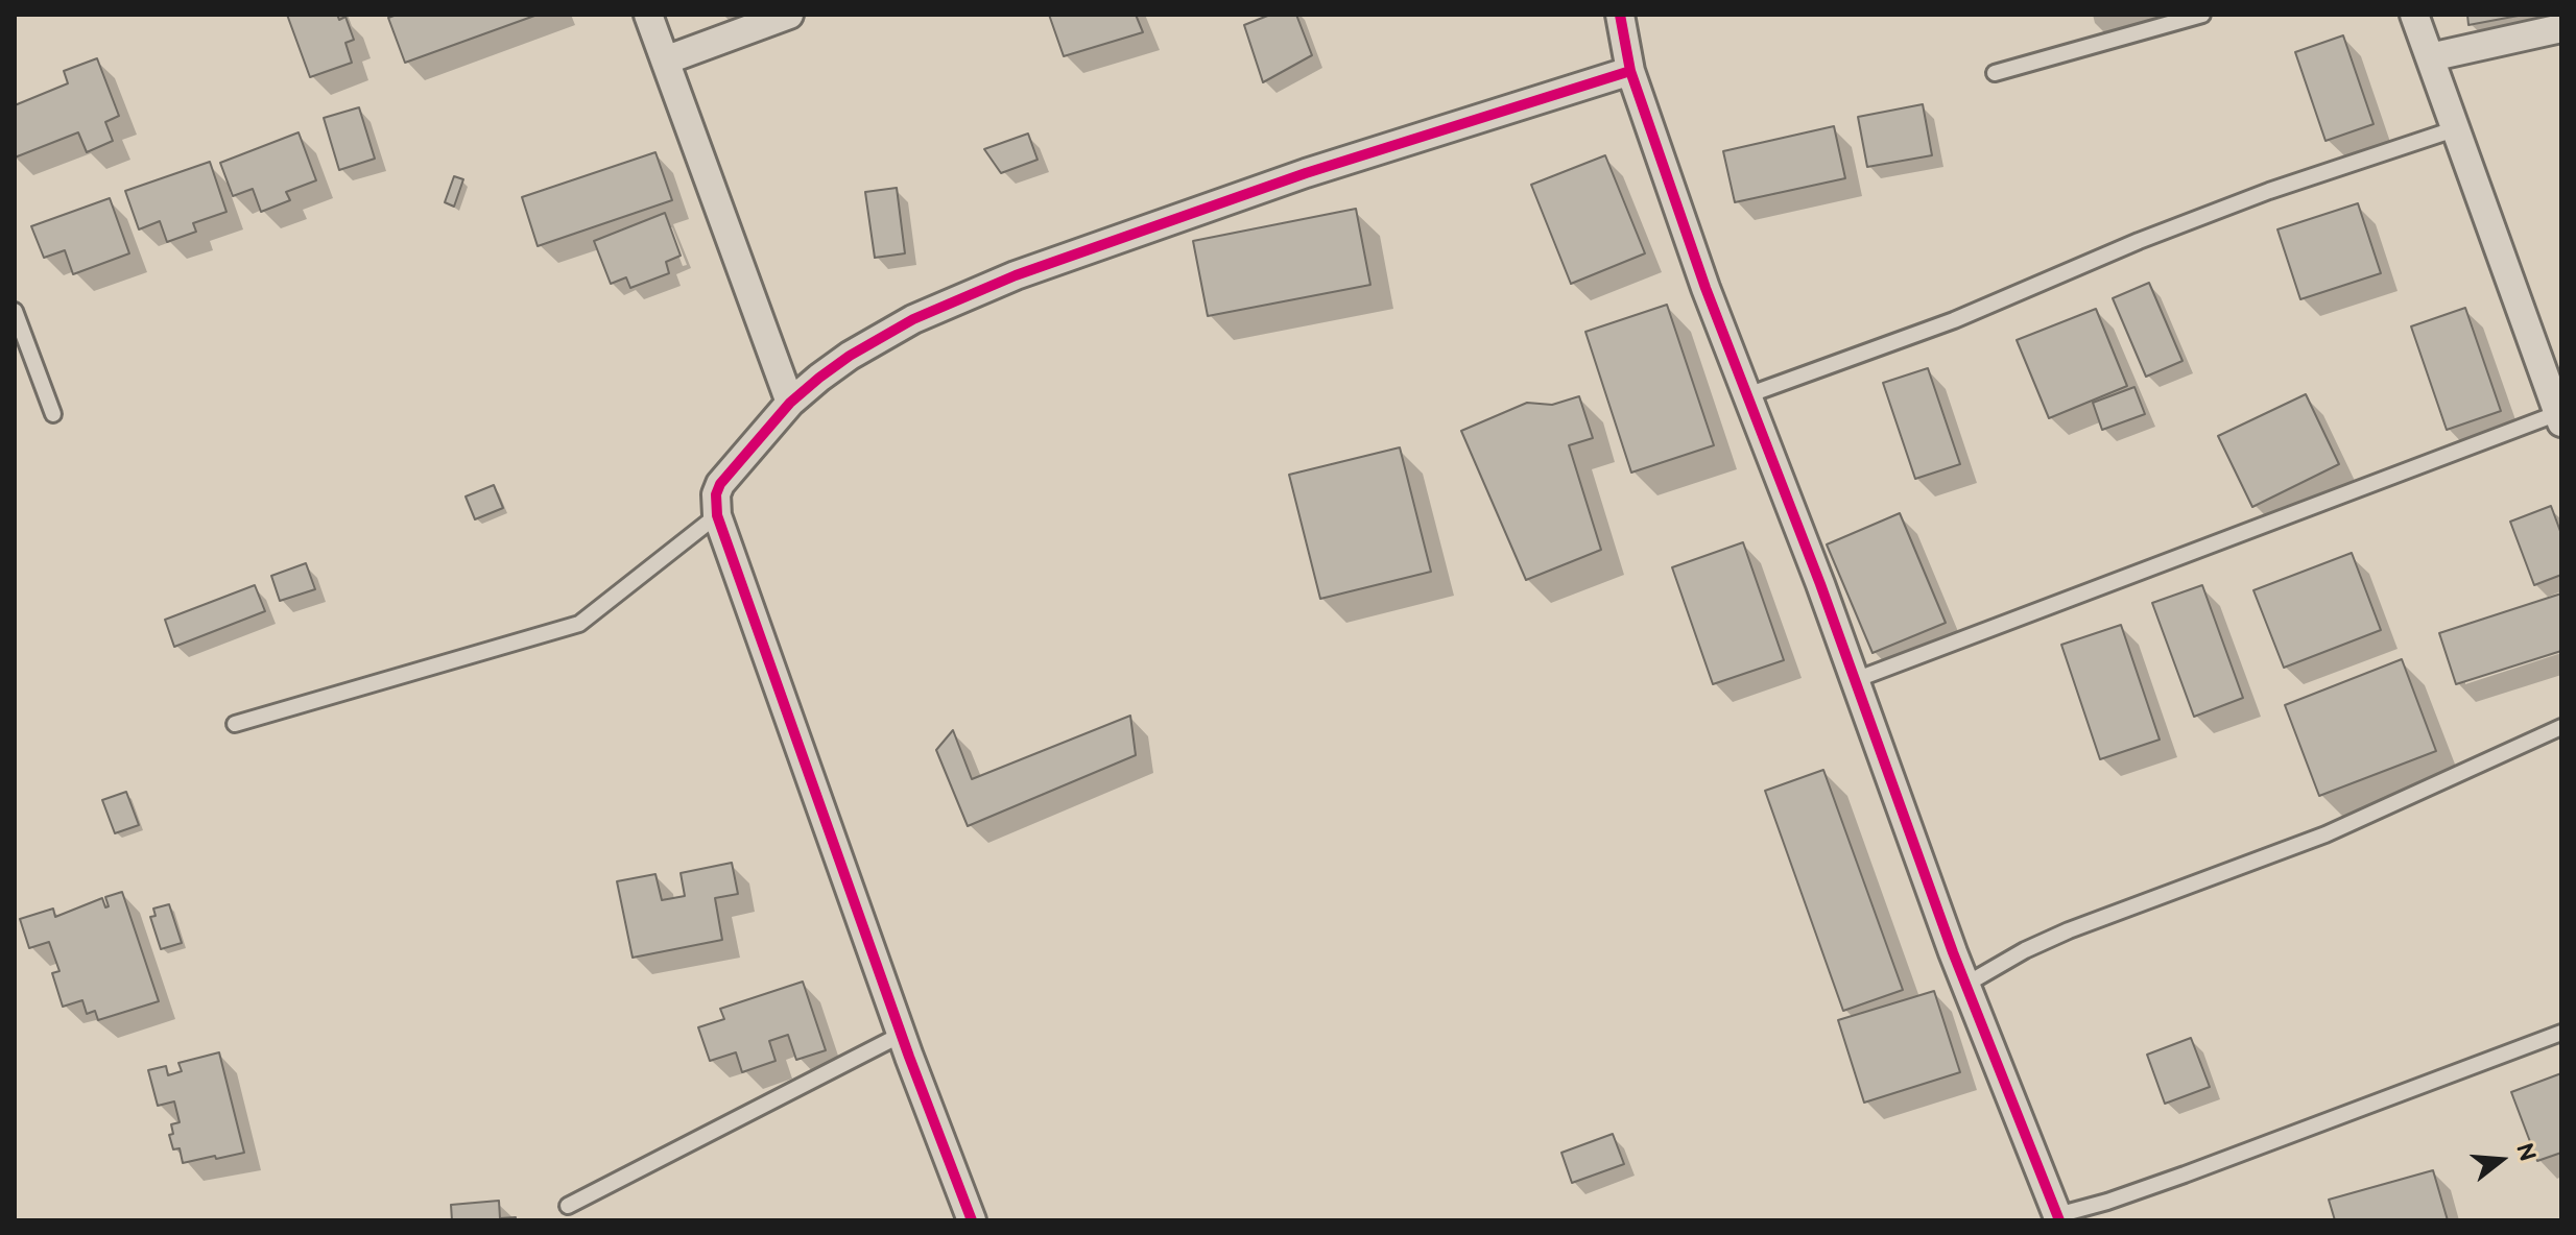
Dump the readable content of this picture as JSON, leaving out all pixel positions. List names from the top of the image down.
{
  "north": "right"
}
